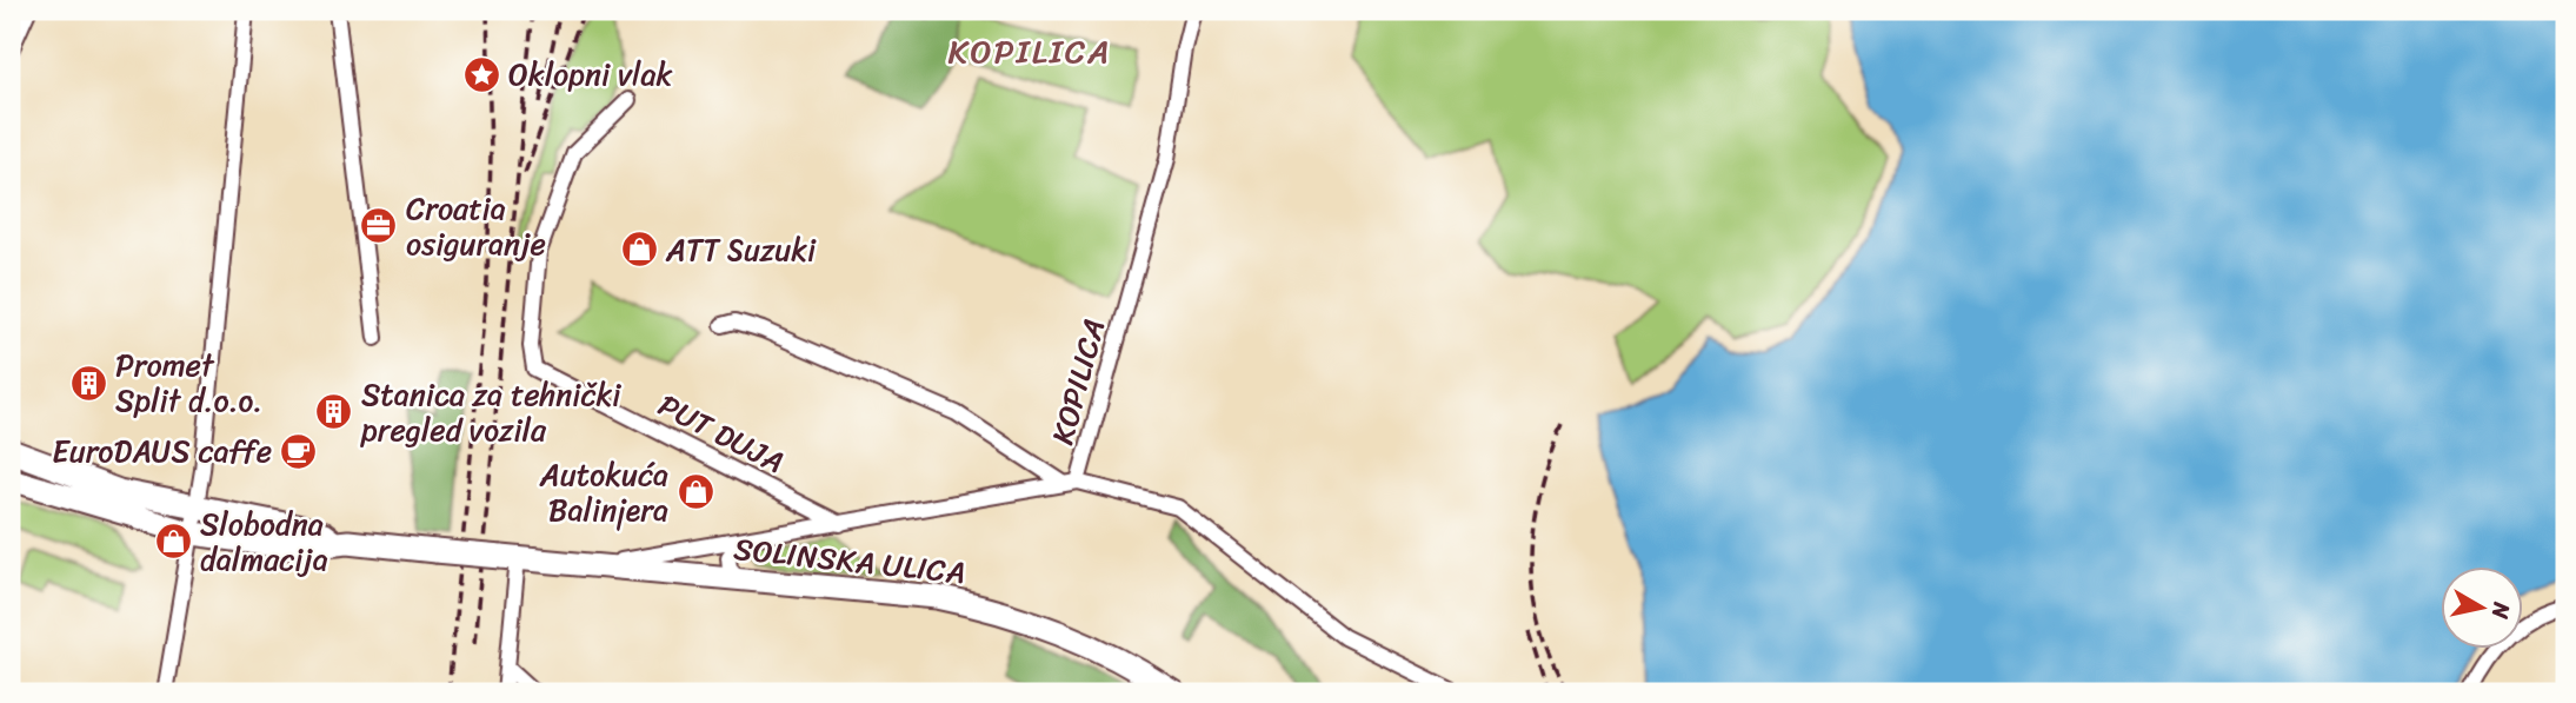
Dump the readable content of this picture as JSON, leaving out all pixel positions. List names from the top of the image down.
{
  "streets": {
    "main road": ["SOLINSKA ULICA"],
    "street": ["KOPILICA", "PUT DUJA"]
  },
  "crossings": [
    ["KOPILICA", "PUT DUJA"],
    ["KOPILICA", "SOLINSKA ULICA"]
  ],
  "districts": ["KOPILICA"],
  "places": {
    "place": ["Oklopni vlak"],
    "office": ["Croatia osiguranje"],
    "shop": ["ATT Suzuki", "Autokuća Balinjera", "Slobodna dalmacija"],
    "building": ["Promet Split d.o.o.", "Stanica za tehnički pregled vozila"],
    "cafe": ["EuroDAUS caffe"]
  },
  "north": "right"
}
